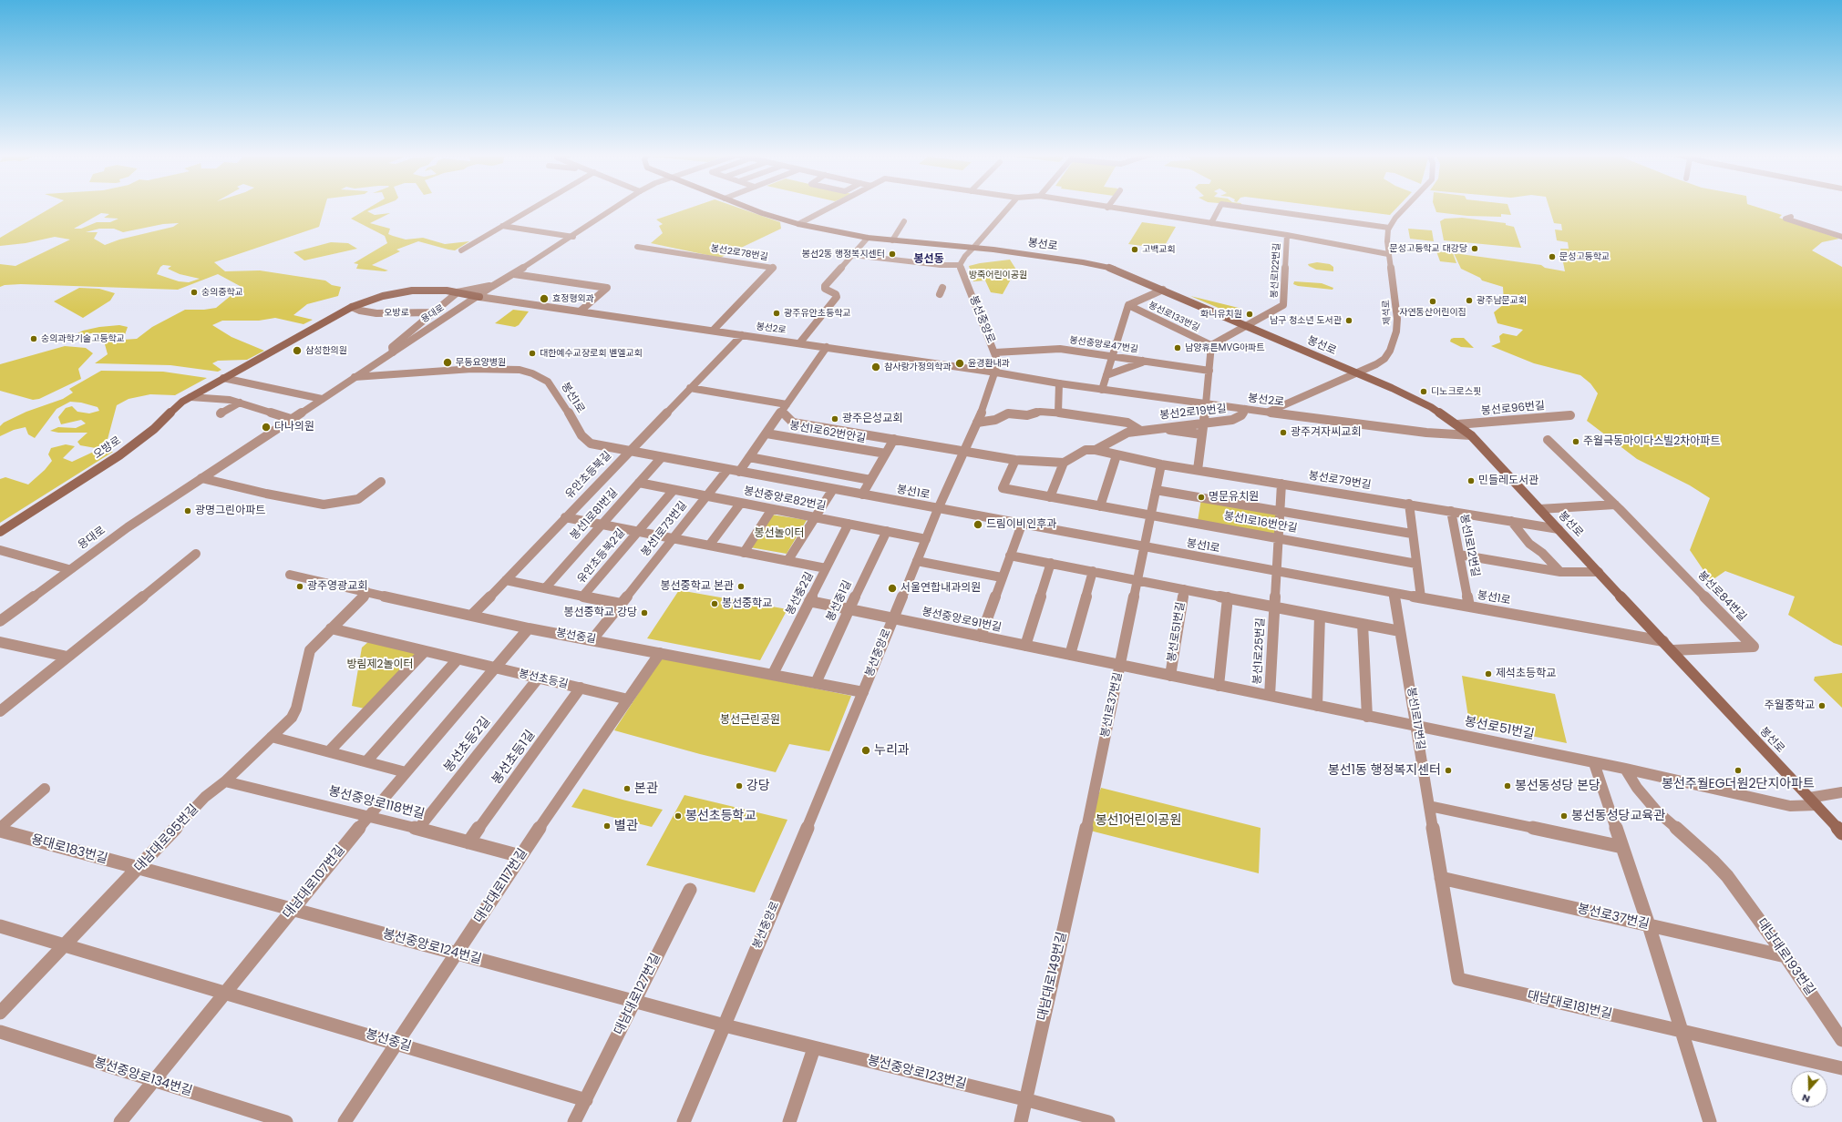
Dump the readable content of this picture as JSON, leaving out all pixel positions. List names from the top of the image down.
{
  "streets": {
    "main road": ["봉선로", "오방로"],
    "street": [
      "봉선2로78번길",
      "봉선로122번길",
      "제석로",
      "용대로",
      "봉선로133번길",
      "봉선중앙로",
      "봉선2로",
      "봉선중앙로47번길",
      "봉선1로",
      "봉선로96번길",
      "봉선2로19번길",
      "봉선1로62번안길",
      "유안초등북길",
      "봉선로79번길",
      "봉선중앙로82번길",
      "봉선1로81번길",
      "봉선1로16번안길",
      "봉선1로73번길",
      "봉선1로12번길",
      "유안초등북2길",
      "봉선중2길",
      "봉선로84번길",
      "봉선중1길",
      "봉선중앙로91번길",
      "봉선로51번길",
      "봉선중길",
      "봉선1로25번길",
      "봉선초등길",
      "봉선1로37번길",
      "봉선1로17번길",
      "봉선초등2길",
      "봉선초등1길",
      "봉선중앙로118번길",
      "대남대로95번길",
      "용대로183번길",
      "대남대로107번길",
      "대남대로117번길",
      "봉선로37번길",
      "봉선중앙로124번길",
      "대남대로193번길",
      "대남대로149번길",
      "대남대로127번길",
      "대남대로181번길",
      "봉선중앙로123번길",
      "봉선중앙로134번길"
    ]
  },
  "crossings": [
    ["봉선로", "봉선로122번길"],
    ["봉선로", "제석로"],
    ["봉선로", "봉선로133번길"],
    ["봉선로", "봉선2로"],
    ["봉선로", "봉선1로"],
    ["봉선로", "봉선로96번길"],
    ["봉선로", "봉선로79번길"],
    ["봉선로", "봉선로84번길"],
    ["봉선로", "봉선로51번길"],
    ["봉선2로78번길", "봉선2로"],
    ["제석로", "봉선2로"],
    ["오방로", "용대로"],
    ["오방로", "봉선2로"],
    ["용대로", "봉선2로"],
    ["용대로", "봉선1로"],
    ["봉선중앙로", "봉선2로"],
    ["봉선중앙로", "봉선중앙로47번길"],
    ["봉선중앙로", "봉선1로"],
    ["봉선중앙로", "봉선중앙로82번길"],
    ["봉선중앙로", "봉선중앙로91번길"],
    ["봉선중앙로", "봉선중길"],
    ["봉선중앙로", "봉선중앙로124번길"],
    ["봉선중앙로", "봉선중앙로123번길"],
    ["봉선2로", "봉선2로19번길"],
    ["봉선2로", "유안초등북길"],
    ["봉선1로", "유안초등북길"],
    ["봉선1로", "봉선1로81번길"],
    ["봉선1로", "봉선1로73번길"],
    ["봉선1로", "봉선1로12번길"],
    ["봉선1로", "봉선1로25번길"],
    ["봉선1로", "봉선1로37번길"],
    ["봉선1로", "봉선1로17번길"],
    ["봉선2로19번길", "봉선로79번길"],
    ["유안초등북길", "유안초등북2길"],
    ["유안초등북길", "봉선중길"],
    ["봉선로79번길", "봉선1로12번길"],
    ["봉선로79번길", "봉선1로25번길"],
    ["봉선로79번길", "봉선1로37번길"],
    ["봉선중앙로82번길", "봉선1로81번길"],
    ["봉선중앙로82번길", "봉선1로73번길"],
    ["봉선중앙로82번길", "유안초등북2길"],
    ["봉선중앙로82번길", "봉선중2길"],
    ["봉선중앙로82번길", "봉선중1길"],
    ["봉선1로81번길", "유안초등북2길"],
    ["봉선1로16번안길", "봉선1로25번길"],
    ["봉선1로16번안길", "봉선1로37번길"],
    ["봉선1로73번길", "유안초등북2길"],
    ["봉선1로73번길", "봉선중길"],
    ["유안초등북2길", "봉선중2길"],
    ["봉선중2길", "봉선중앙로91번길"],
    ["봉선중2길", "봉선중길"],
    ["봉선중1길", "봉선중앙로91번길"],
    ["봉선중1길", "봉선중길"],
    ["봉선중앙로91번길", "봉선로51번길"],
    ["봉선중앙로91번길", "봉선1로37번길"],
    ["봉선로51번길", "봉선1로25번길"],
    ["봉선로51번길", "봉선1로37번길"],
    ["봉선로51번길", "봉선1로17번길"],
    ["봉선로51번길", "대남대로193번길"],
    ["봉선중길", "대남대로95번길"],
    ["봉선중길", "대남대로107번길"],
    ["봉선중길", "대남대로117번길"],
    ["봉선중길", "대남대로127번길"],
    ["봉선초등길", "봉선초등2길"],
    ["봉선초등길", "봉선초등1길"],
    ["봉선초등길", "대남대로95번길"],
    ["봉선초등길", "대남대로107번길"],
    ["봉선초등길", "대남대로117번길"],
    ["봉선1로37번길", "대남대로149번길"],
    ["봉선1로17번길", "봉선로37번길"],
    ["봉선1로17번길", "대남대로181번길"],
    ["봉선초등2길", "봉선중앙로118번길"],
    ["봉선초등1길", "봉선중앙로118번길"],
    ["봉선중앙로118번길", "대남대로95번길"],
    ["봉선중앙로118번길", "대남대로107번길"],
    ["봉선중앙로118번길", "대남대로117번길"],
    ["대남대로95번길", "용대로183번길"],
    ["대남대로95번길", "봉선중앙로124번길"],
    ["용대로183번길", "봉선중앙로124번길"],
    ["대남대로107번길", "봉선중앙로124번길"],
    ["대남대로107번길", "봉선중앙로134번길"],
    ["대남대로117번길", "봉선중앙로124번길"],
    ["봉선로37번길", "대남대로193번길"],
    ["봉선중앙로124번길", "대남대로127번길"],
    ["봉선중앙로124번길", "봉선중앙로123번길"],
    ["대남대로149번길", "봉선중앙로123번길"]
  ],
  "districts": ["봉선동"],
  "parks": [
    "방죽어린이공원",
    "봉선놀이터",
    "방림제2놀이터",
    "봉선근린공원",
    "봉선1어린이공원"
  ],
  "places": [
    "문성고등학교 대강당",
    "고백교회",
    "봉선2동 행정복지센터",
    "문성고등학교",
    "숭의중학교",
    "효정형외과",
    "광주남문교회",
    "자연동산어린이집",
    "광주유안초등학교",
    "화니유치원",
    "남구 청소년 도서관",
    "숭의과학기술고등학교",
    "남양휴튼MVG아파트",
    "삼성한의원",
    "대한예수교장로회 벧엘교회",
    "무등요양병원",
    "윤경환내과",
    "참사랑가정의학과",
    "디노크로스핏",
    "광주은성교회",
    "다나의원",
    "광주겨자씨교회",
    "주월극동마이다스빌2차아파트",
    "민들레도서관",
    "명문유치원",
    "광명그린아파트",
    "드림이비인후과",
    "광주영광교회",
    "봉선중학교 본관",
    "서울연합내과의원",
    "봉선중학교",
    "봉선중학교 강당",
    "제석초등학교",
    "주월중학교",
    "누리과",
    "봉선1동 행정복지센터",
    "봉선주월EG더원2단지아파트",
    "강당",
    "봉선동성당 본당",
    "본관",
    "봉선초등학교",
    "봉선동성당교육관",
    "별관"
  ],
  "north": "bottom"
}
